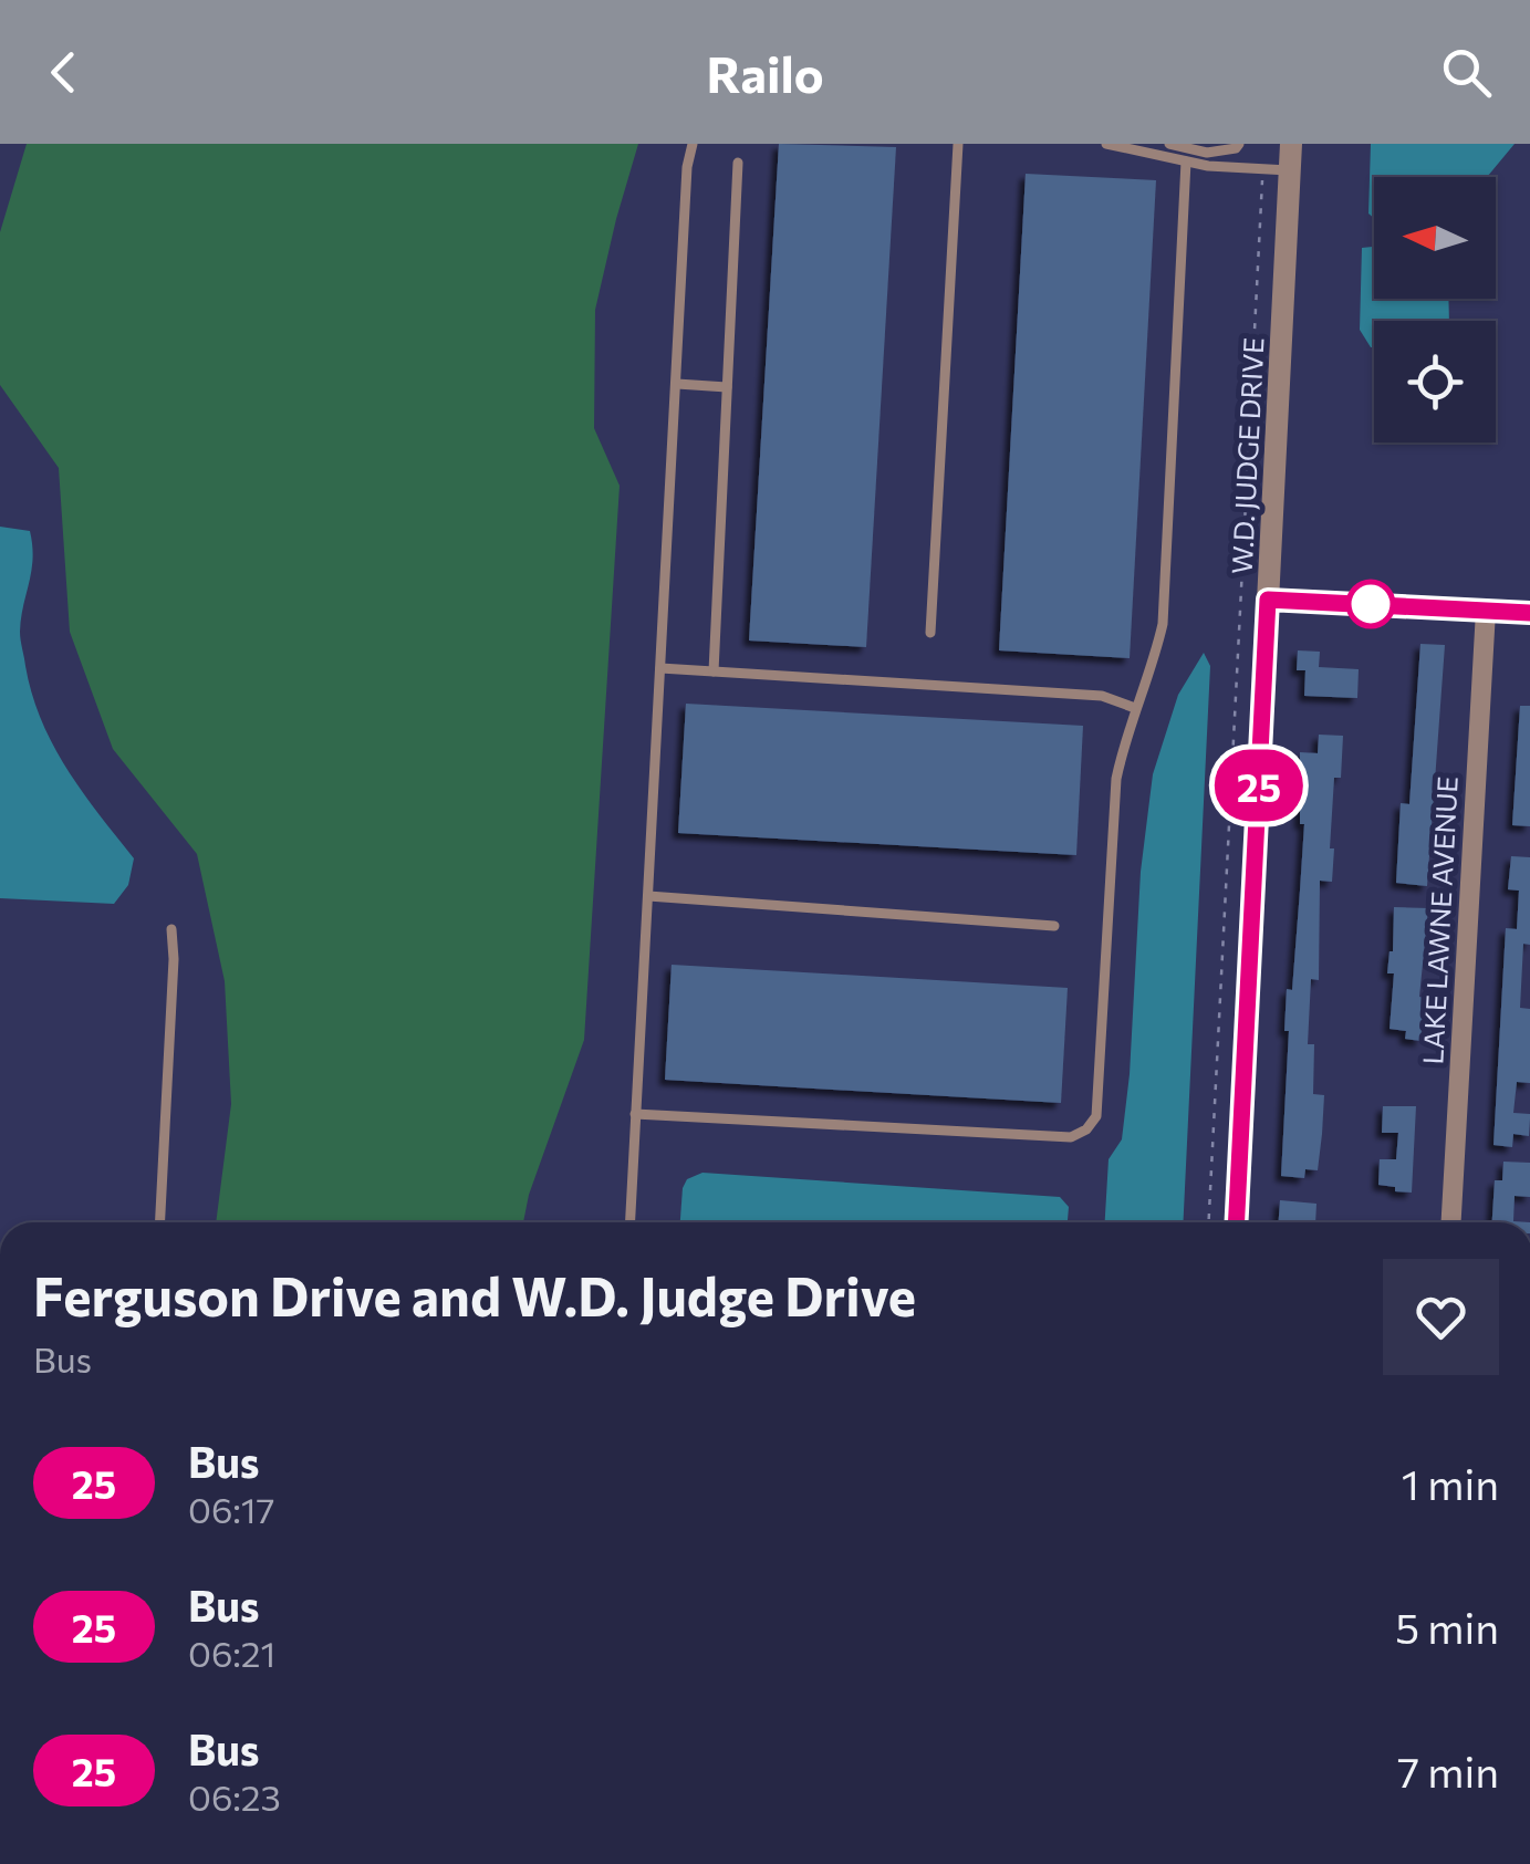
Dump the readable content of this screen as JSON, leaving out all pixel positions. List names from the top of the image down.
{
  "streets": {
    "street": ["W.D. JUDGE DRIVE", "LAKE LAWNE AVENUE"]
  },
  "lines": ["bus line 25"],
  "north": "left",
  "page": {
    "header": "Railo",
    "on_map": "25",
    "heading": ["Ferguson Drive and W.D. Judge Drive", "Bus"],
    "list": [
      {
        "mark": "25",
        "name": "Bus",
        "note": "06:17",
        "value": "1 min"
      },
      {
        "mark": "25",
        "name": "Bus",
        "note": "06:21",
        "value": "5 min"
      },
      {
        "mark": "25",
        "name": "Bus",
        "note": "06:23",
        "value": "7 min"
      }
    ]
  }
}
